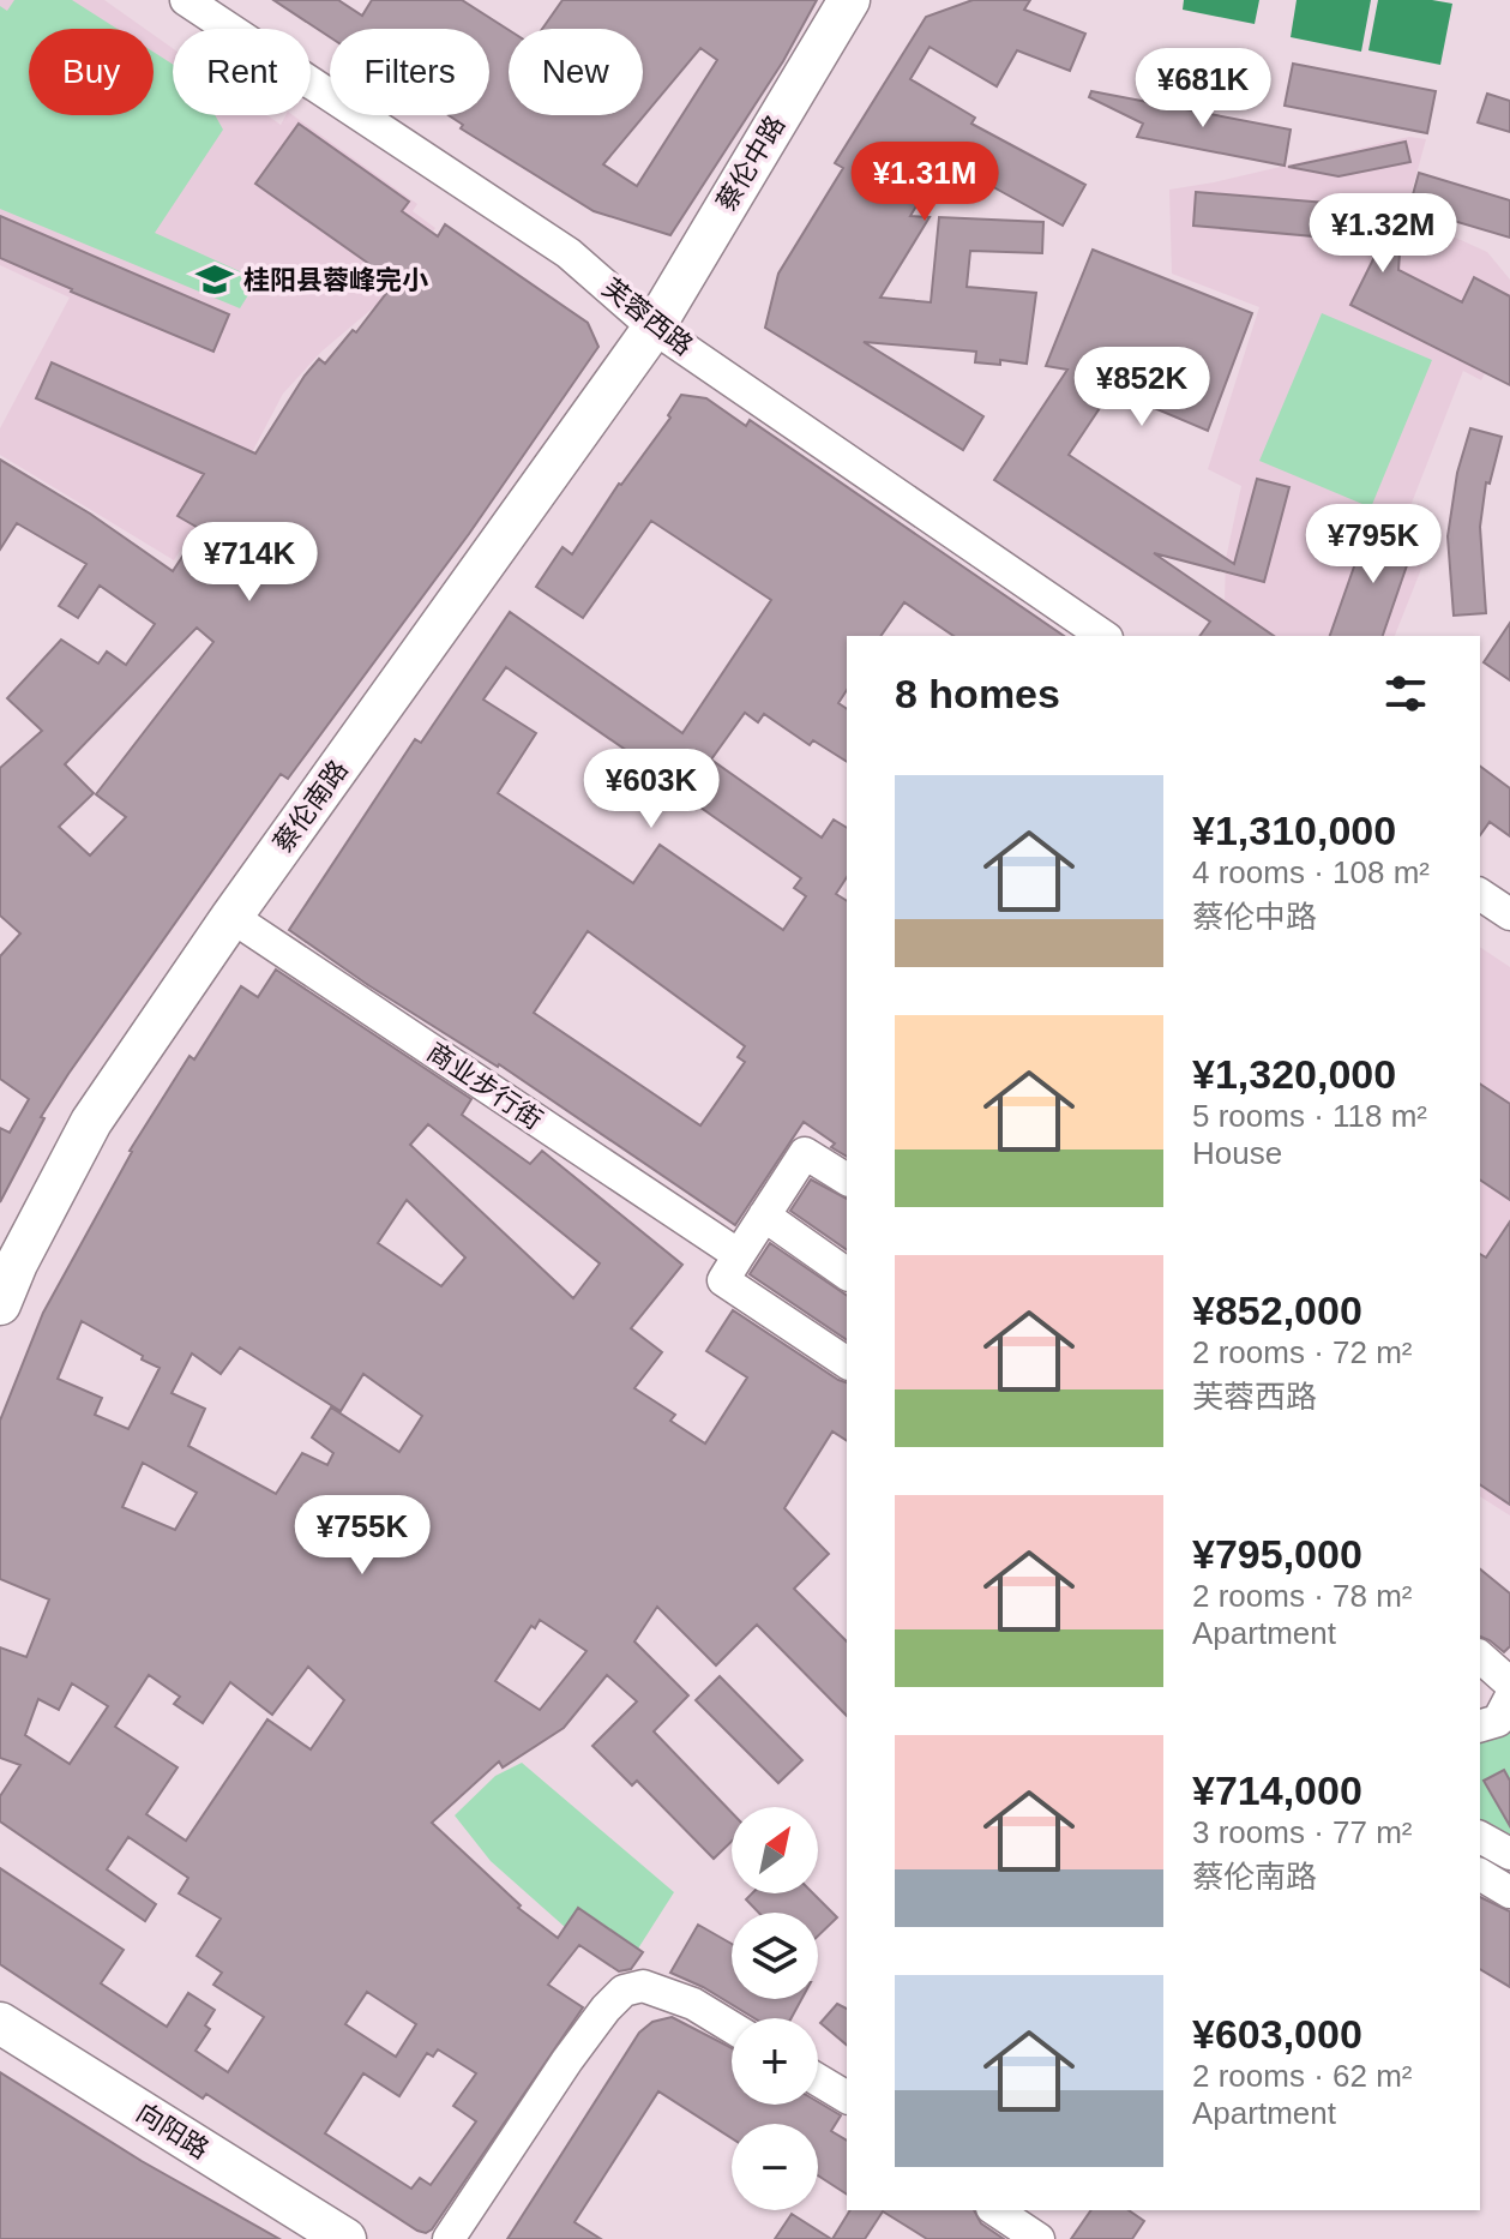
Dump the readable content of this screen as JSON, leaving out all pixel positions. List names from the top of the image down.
{
  "streets": {
    "main road": ["蔡伦中路", "蔡伦南路", "向阳路"],
    "street": ["芙蓉西路", "商业步行街"]
  },
  "crossings": [
    ["蔡伦中路", "芙蓉西路"],
    ["蔡伦中路", "蔡伦南路"],
    ["芙蓉西路", "蔡伦南路"],
    ["蔡伦南路", "商业步行街"]
  ],
  "places": {
    "school or university": ["桂阳县蓉峰完小"]
  },
  "north": "top right",
  "page": {
    "chip": [
      "Buy",
      "Rent",
      "Filters",
      "New"
    ],
    "price": [
      "¥681K",
      "¥1.31M",
      "¥1.32M",
      "¥852K",
      "¥795K",
      "¥714K",
      "¥603K",
      "¥755K"
    ],
    "heading": "8 homes",
    "list": [
      {
        "name": "¥1,310,000",
        "note": "4 rooms · 108 m² · 蔡伦中路"
      },
      {
        "name": "¥1,320,000",
        "note": "5 rooms · 118 m² · House"
      },
      {
        "name": "¥852,000",
        "note": "2 rooms · 72 m² · 芙蓉西路"
      },
      {
        "name": "¥795,000",
        "note": "2 rooms · 78 m² · Apartment"
      },
      {
        "name": "¥714,000",
        "note": "3 rooms · 77 m² · 蔡伦南路"
      },
      {
        "name": "¥603,000",
        "note": "2 rooms · 62 m² · Apartment"
      }
    ],
    "map_buttons": ["+", "−"]
  }
}
